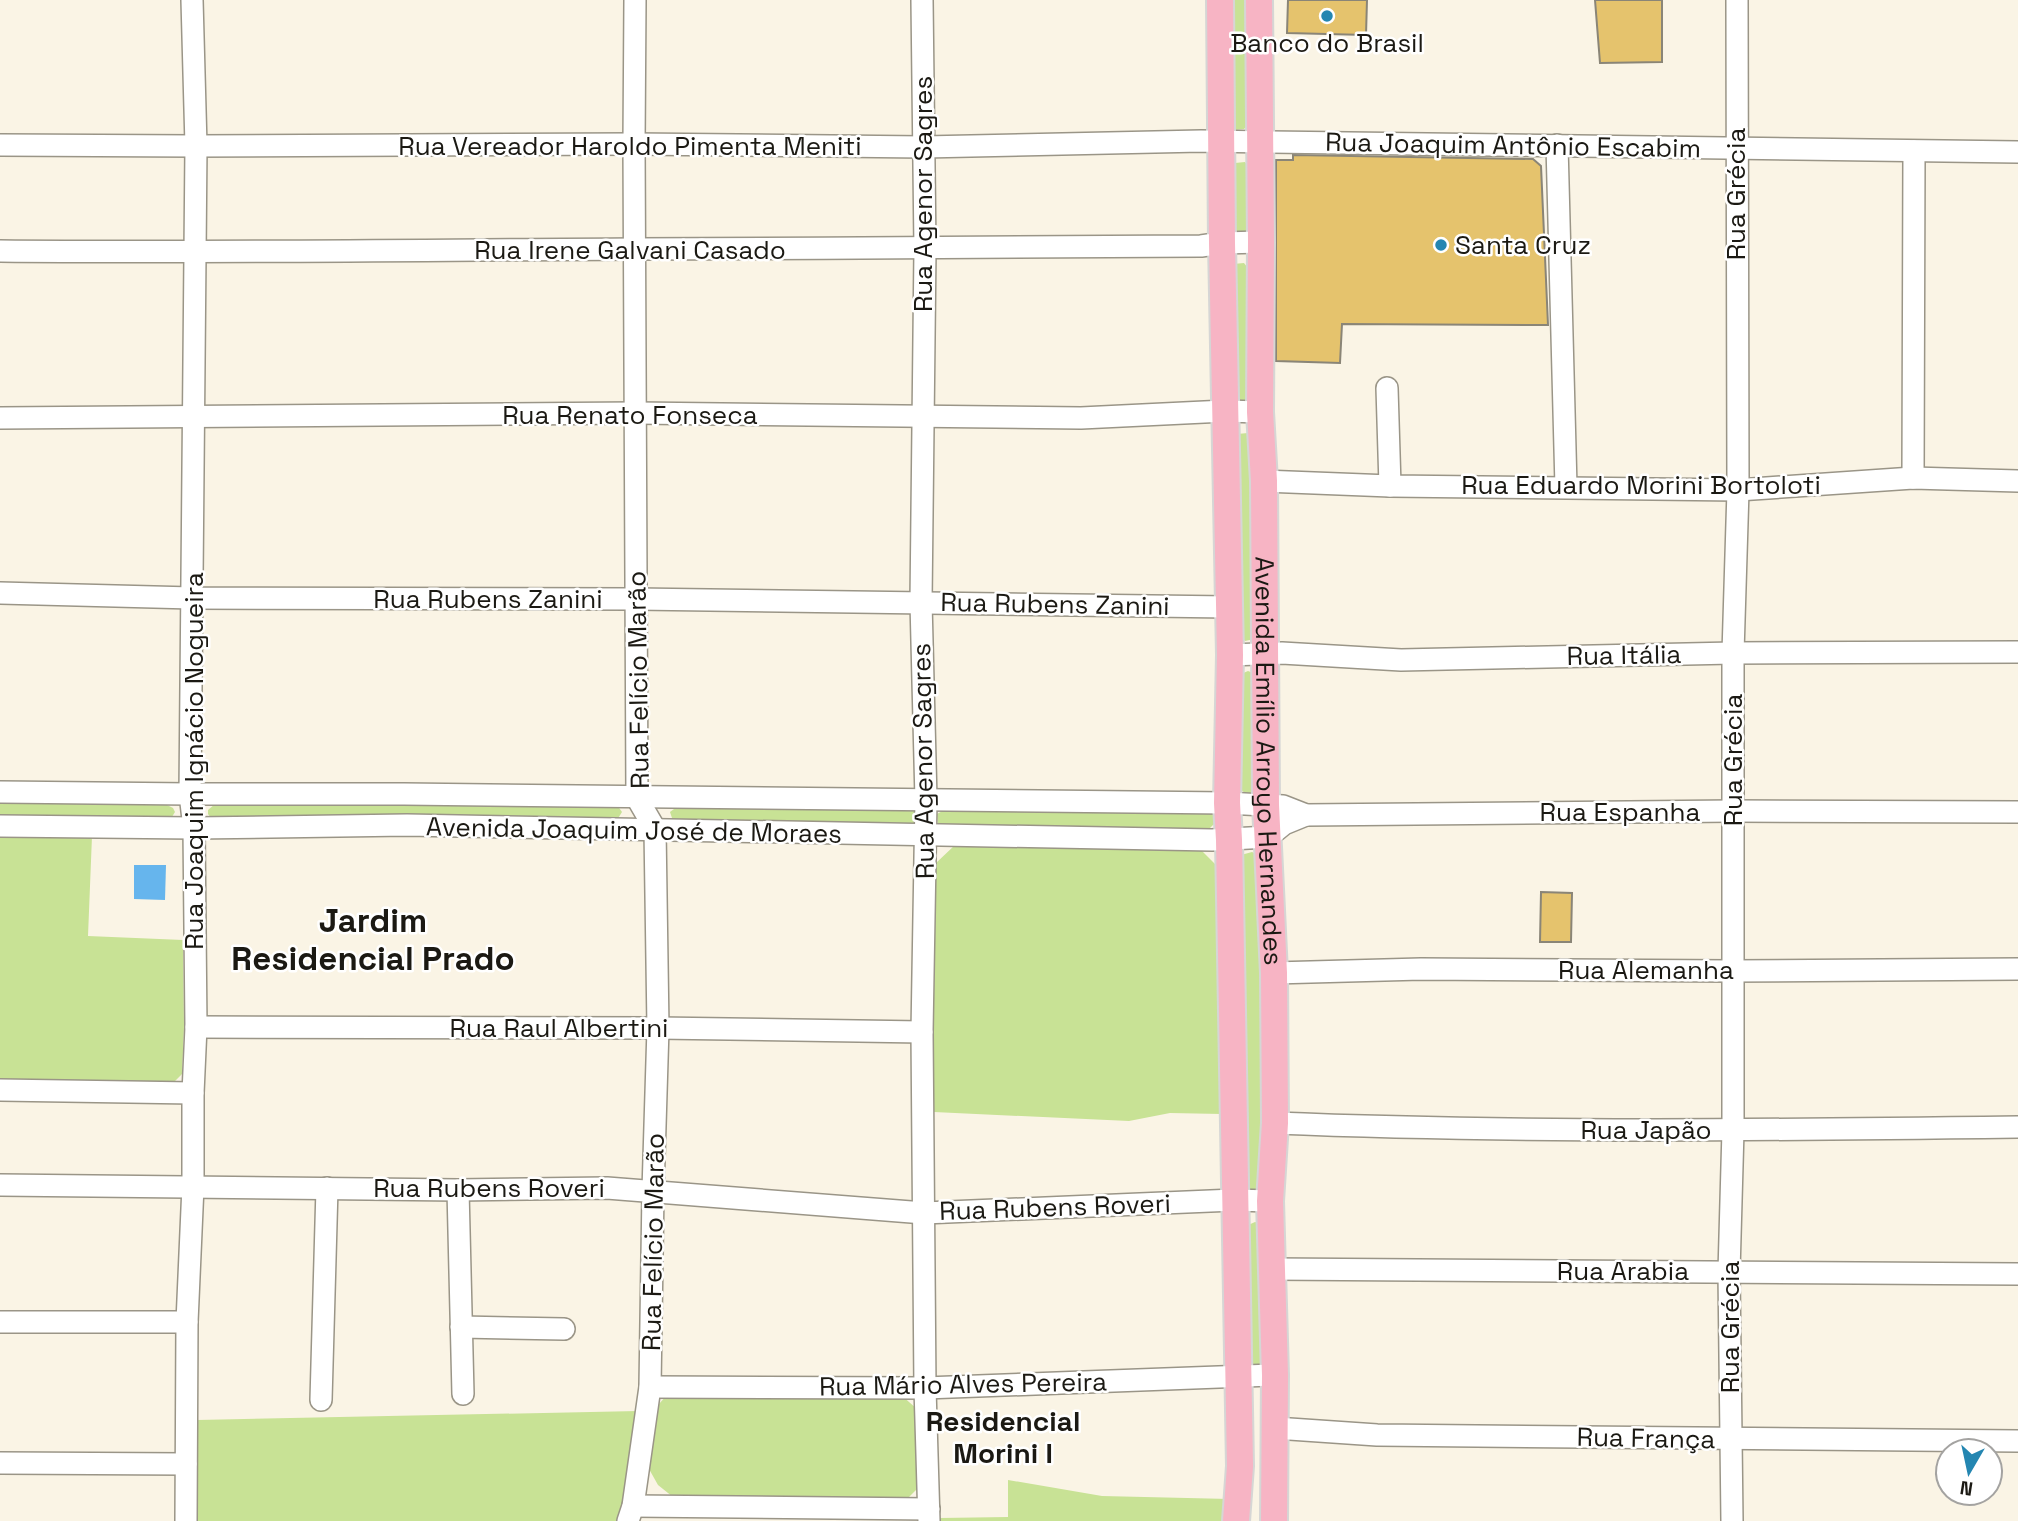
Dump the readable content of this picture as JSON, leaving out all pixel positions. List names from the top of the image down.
{
  "streets": {
    "main road": ["Avenida Emílio Arroyo Hernandes"],
    "street": [
      "Rua Joaquim Antônio Escabim",
      "Rua Vereador Haroldo Pimenta Meniti",
      "Rua Agenor Sagres",
      "Rua Grécia",
      "Rua Irene Galvani Casado",
      "Rua Renato Fonseca",
      "Rua Eduardo Morini Bortoloti",
      "Rua Rubens Zanini",
      "Rua Itália",
      "Rua Felício Marão",
      "Rua Joaquim Ignácio Nogueira",
      "Rua Espanha",
      "Avenida Joaquim José de Moraes",
      "Rua Alemanha",
      "Rua Raul Albertini",
      "Rua Japão",
      "Rua Rubens Roveri",
      "Rua Arabia",
      "Rua Mário Alves Pereira",
      "Rua França"
    ]
  },
  "crossings": [
    ["Rua Joaquim Antônio Escabim", "Rua Vereador Haroldo Pimenta Meniti"],
    ["Rua Joaquim Antônio Escabim", "Rua Grécia"],
    ["Rua Joaquim Antônio Escabim", "Avenida Emílio Arroyo Hernandes"],
    ["Rua Vereador Haroldo Pimenta Meniti", "Rua Agenor Sagres"],
    ["Rua Vereador Haroldo Pimenta Meniti", "Rua Felício Marão"],
    ["Rua Vereador Haroldo Pimenta Meniti", "Rua Joaquim Ignácio Nogueira"],
    ["Rua Vereador Haroldo Pimenta Meniti", "Avenida Emílio Arroyo Hernandes"],
    ["Rua Agenor Sagres", "Rua Irene Galvani Casado"],
    ["Rua Agenor Sagres", "Rua Renato Fonseca"],
    ["Rua Agenor Sagres", "Rua Rubens Zanini"],
    ["Rua Agenor Sagres", "Avenida Joaquim José de Moraes"],
    ["Rua Agenor Sagres", "Rua Raul Albertini"],
    ["Rua Agenor Sagres", "Rua Rubens Roveri"],
    ["Rua Agenor Sagres", "Rua Mário Alves Pereira"],
    ["Rua Grécia", "Rua Eduardo Morini Bortoloti"],
    ["Rua Grécia", "Rua Itália"],
    ["Rua Grécia", "Rua Espanha"],
    ["Rua Grécia", "Rua Alemanha"],
    ["Rua Grécia", "Rua Japão"],
    ["Rua Grécia", "Rua Arabia"],
    ["Rua Grécia", "Rua França"],
    ["Rua Irene Galvani Casado", "Rua Felício Marão"],
    ["Rua Irene Galvani Casado", "Rua Joaquim Ignácio Nogueira"],
    ["Rua Irene Galvani Casado", "Avenida Emílio Arroyo Hernandes"],
    ["Rua Renato Fonseca", "Rua Felício Marão"],
    ["Rua Renato Fonseca", "Rua Joaquim Ignácio Nogueira"],
    ["Rua Renato Fonseca", "Avenida Emílio Arroyo Hernandes"],
    ["Rua Eduardo Morini Bortoloti", "Avenida Emílio Arroyo Hernandes"],
    ["Rua Rubens Zanini", "Rua Felício Marão"],
    ["Rua Rubens Zanini", "Rua Joaquim Ignácio Nogueira"],
    ["Rua Rubens Zanini", "Avenida Emílio Arroyo Hernandes"],
    ["Rua Itália", "Avenida Emílio Arroyo Hernandes"],
    ["Rua Felício Marão", "Avenida Joaquim José de Moraes"],
    ["Rua Felício Marão", "Rua Raul Albertini"],
    ["Rua Felício Marão", "Rua Rubens Roveri"],
    ["Rua Felício Marão", "Rua Mário Alves Pereira"],
    ["Rua Joaquim Ignácio Nogueira", "Avenida Joaquim José de Moraes"],
    ["Rua Joaquim Ignácio Nogueira", "Rua Raul Albertini"],
    ["Rua Joaquim Ignácio Nogueira", "Rua Rubens Roveri"],
    ["Avenida Emílio Arroyo Hernandes", "Rua Espanha"],
    ["Avenida Emílio Arroyo Hernandes", "Avenida Joaquim José de Moraes"],
    ["Avenida Emílio Arroyo Hernandes", "Rua Alemanha"],
    ["Avenida Emílio Arroyo Hernandes", "Rua Japão"],
    ["Avenida Emílio Arroyo Hernandes", "Rua Rubens Roveri"],
    ["Avenida Emílio Arroyo Hernandes", "Rua Arabia"],
    ["Avenida Emílio Arroyo Hernandes", "Rua Mário Alves Pereira"],
    ["Avenida Emílio Arroyo Hernandes", "Rua França"],
    ["Rua Espanha", "Avenida Joaquim José de Moraes"]
  ],
  "districts": ["Jardim Residencial Prado", "Residencial Morini I"],
  "places": ["Banco do Brasil", "Santa Cruz"],
  "north": "bottom"
}
